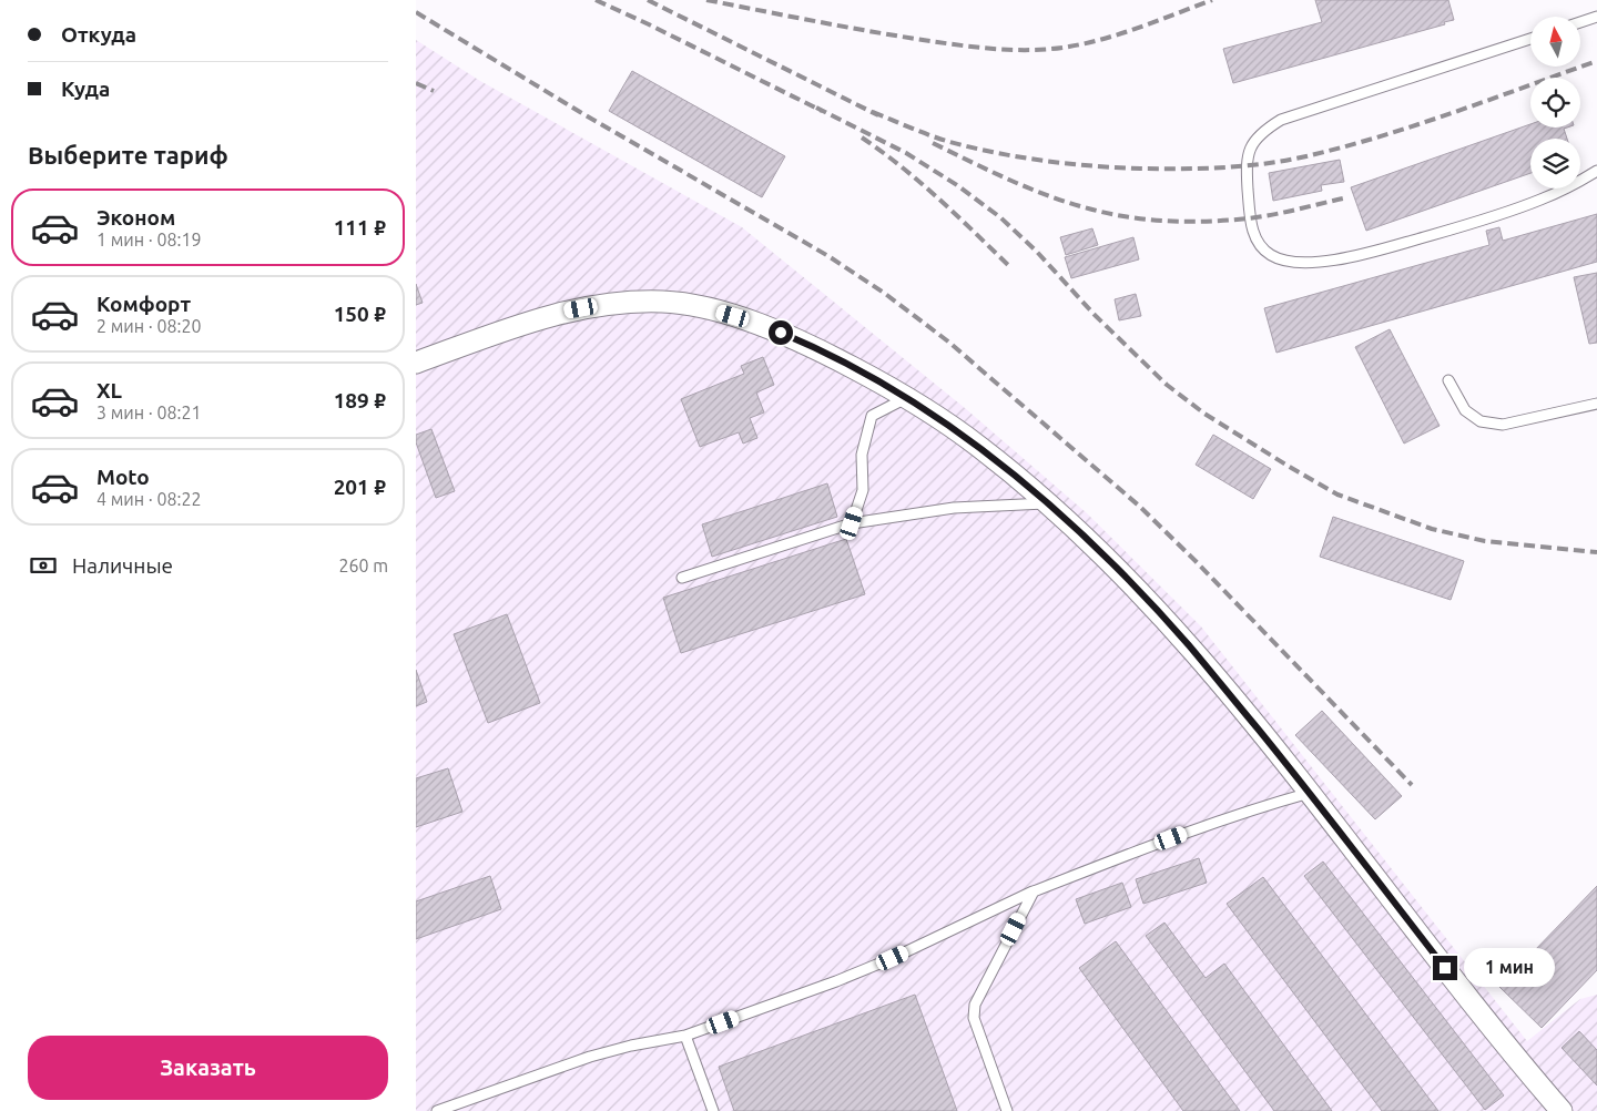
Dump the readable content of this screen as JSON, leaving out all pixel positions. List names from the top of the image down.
{
  "north": "top",
  "page": {
    "banner": ["Откуда", "Куда"],
    "heading": "Выберите тариф",
    "list": [
      {
        "name": "Эконом",
        "note": "1 мин · 08:19",
        "value": "111 ₽"
      },
      {
        "name": "Комфорт",
        "note": "2 мин · 08:20",
        "value": "150 ₽"
      },
      {
        "name": "XL",
        "note": "3 мин · 08:21",
        "value": "189 ₽"
      },
      {
        "name": "Moto",
        "note": "4 мин · 08:22",
        "value": "201 ₽"
      }
    ],
    "pay": ["Наличные", "260 m"],
    "bubble": "1 мин",
    "buttons": "Заказать"
  }
}
